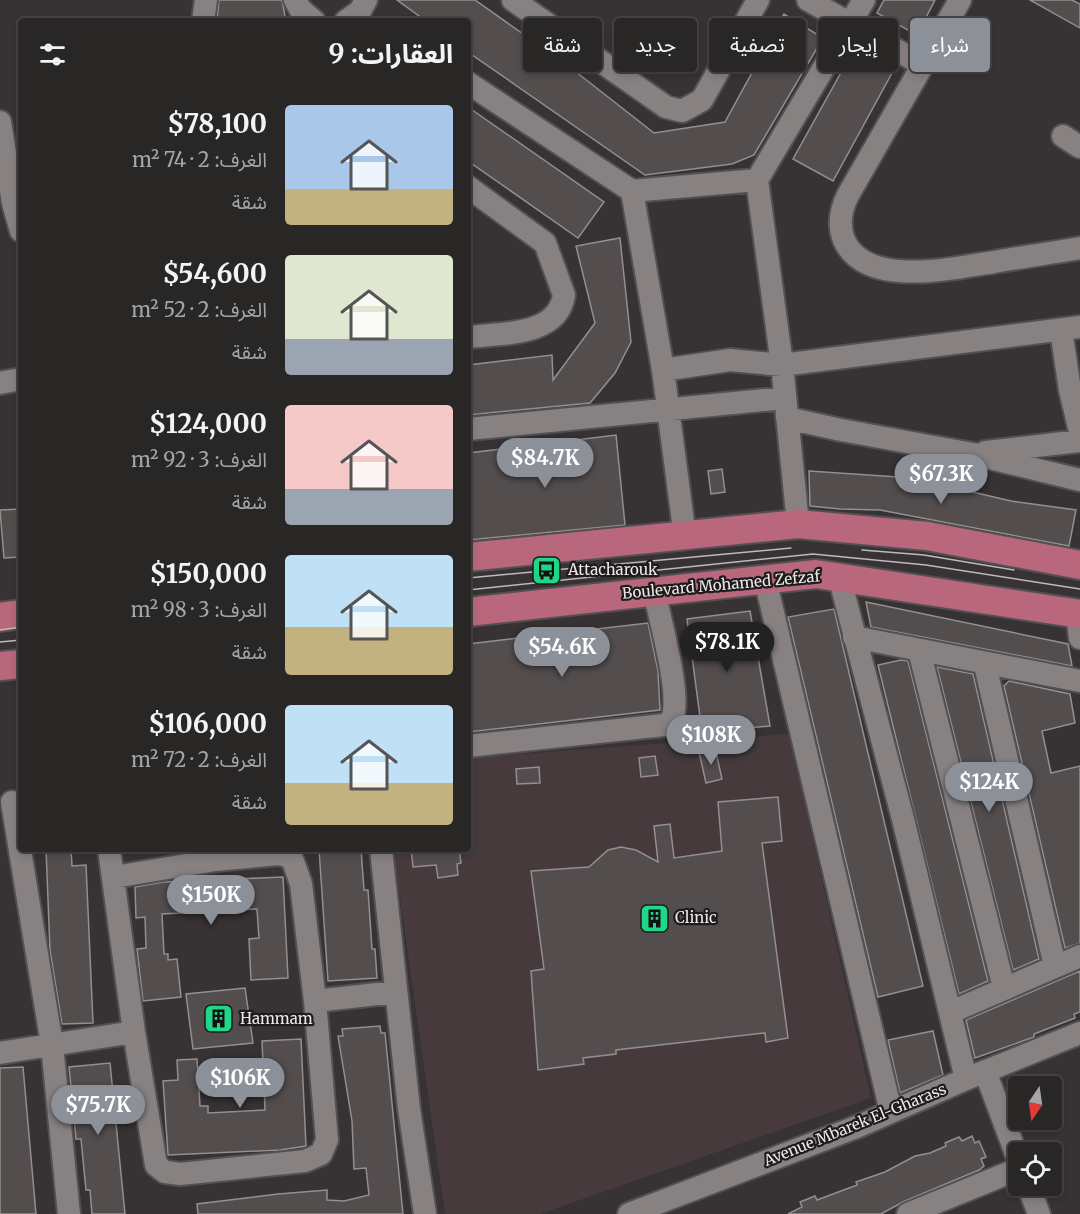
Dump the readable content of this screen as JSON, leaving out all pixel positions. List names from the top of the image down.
{
  "streets": {
    "main road": ["Boulevard Mohamed Zefzaf"],
    "street": ["Avenue Mbarek El-Gharass"]
  },
  "places": {
    "bus stop": ["Attacharouk"],
    "building": ["Clinic", "Hammam"]
  },
  "north": "bottom",
  "page": {
    "chip": [
      "شراء",
      "إيجار",
      "تصفية",
      "جديد",
      "شقة"
    ],
    "heading": "العقارات: 9",
    "list": [
      {
        "name": "$78,100",
        "note": "الغرف: 2 · 74 m² · شقة"
      },
      {
        "name": "$54,600",
        "note": "الغرف: 2 · 52 m² · شقة"
      },
      {
        "name": "$124,000",
        "note": "الغرف: 3 · 92 m² · شقة"
      },
      {
        "name": "$150,000",
        "note": "الغرف: 3 · 98 m² · شقة"
      },
      {
        "name": "$106,000",
        "note": "الغرف: 2 · 72 m² · شقة"
      }
    ],
    "price": [
      "$84.7K",
      "$67.3K",
      "$78.1K",
      "$54.6K",
      "$108K",
      "$124K",
      "$150K",
      "$106K",
      "$75.7K"
    ]
  }
}
